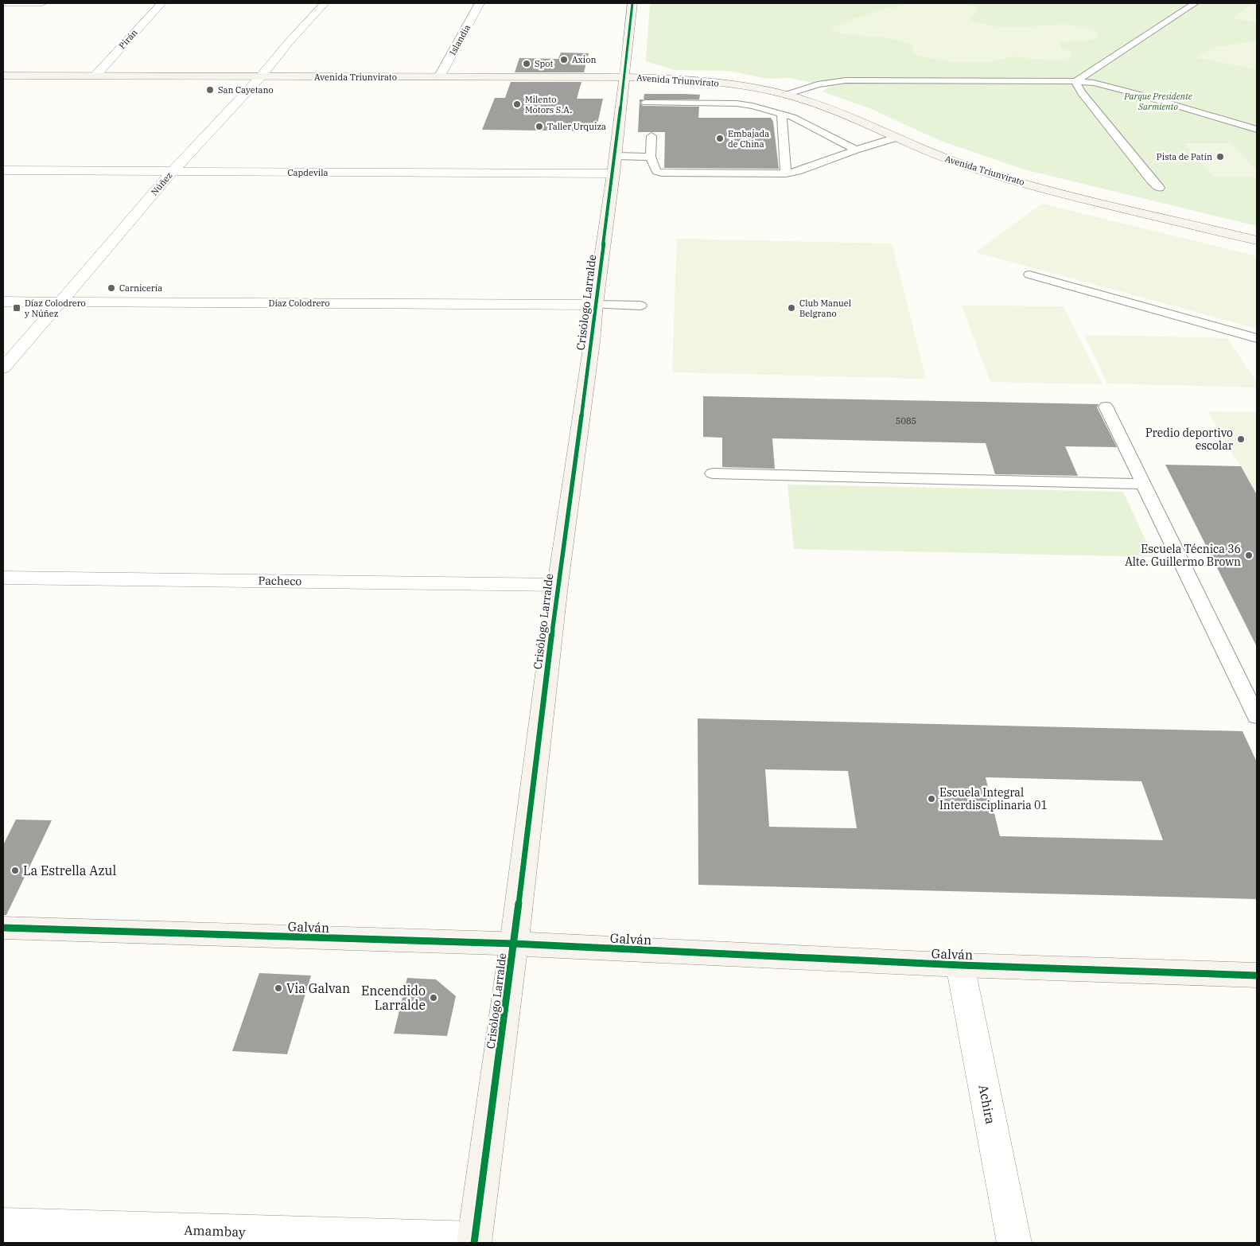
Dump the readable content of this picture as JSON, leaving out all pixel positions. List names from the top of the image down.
{
  "streets": {
    "street": [
      "Pirán",
      "Islandia",
      "Avenida Triunvirato",
      "Capdevila",
      "Núñez",
      "Crisólogo Larralde",
      "Díaz Colodrero",
      "Pacheco",
      "Galván",
      "Achira",
      "Amambay"
    ]
  },
  "crossings": [
    ["Pirán", "Avenida Triunvirato"],
    ["Islandia", "Avenida Triunvirato"],
    ["Avenida Triunvirato", "Núñez"],
    ["Avenida Triunvirato", "Crisólogo Larralde"],
    ["Capdevila", "Núñez"],
    ["Capdevila", "Crisólogo Larralde"],
    ["Núñez", "Díaz Colodrero"],
    ["Crisólogo Larralde", "Díaz Colodrero"],
    ["Crisólogo Larralde", "Pacheco"],
    ["Crisólogo Larralde", "Galván"],
    ["Crisólogo Larralde", "Amambay"],
    ["Galván", "Achira"]
  ],
  "parks": ["Parque Presidente Sarmiento"],
  "places": {
    "other": [
      "Axion",
      "Spot",
      "San Cayetano",
      "Milento Motors S.A.",
      "Taller Urquiza",
      "Embajada de China",
      "Pista de Patín",
      "Carnicería",
      "Club Manuel Belgrano",
      "Predio deportivo escolar",
      "Escuela Técnica 36 Alte. Guillermo Brown",
      "Escuela Integral Interdisciplinaria 01",
      "La Estrella Azul",
      "Via Galvan",
      "Encendido Larralde"
    ],
    "transit": ["Díaz Colodrero y Núñez"]
  },
  "house_numbers": ["5085"]
}
